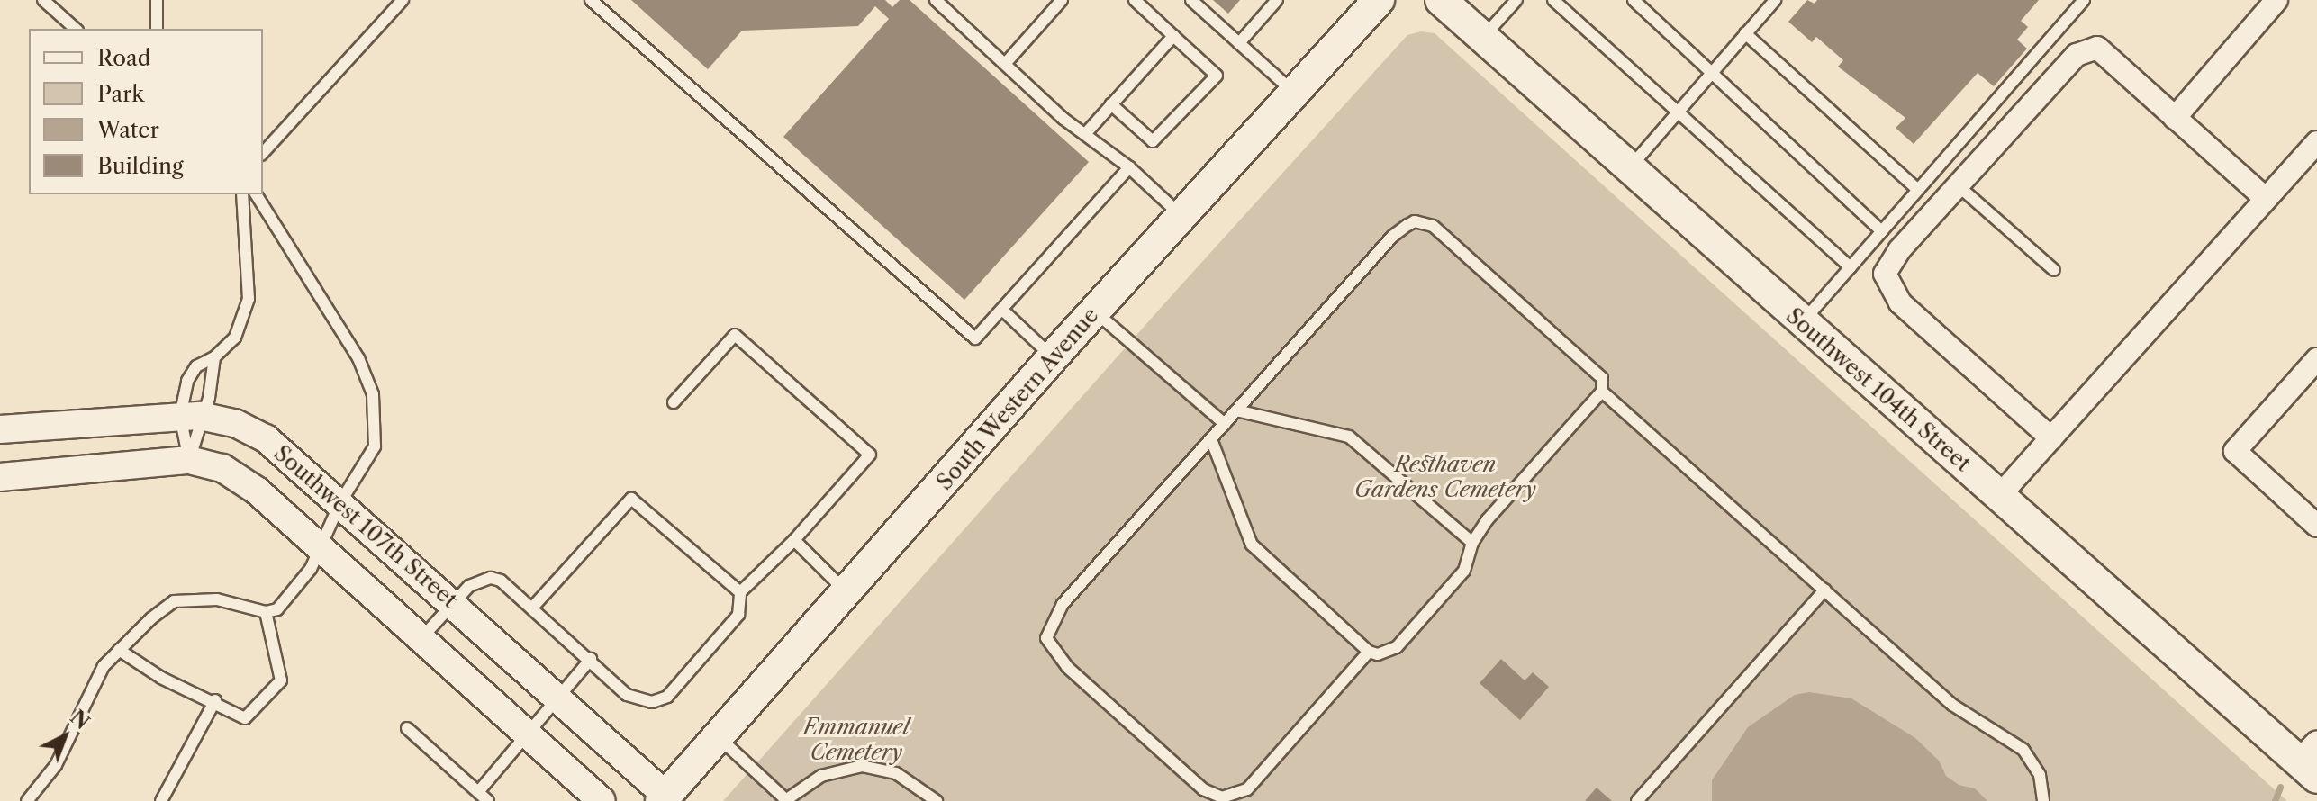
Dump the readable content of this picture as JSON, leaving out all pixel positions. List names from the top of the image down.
{
  "streets": {
    "main road": ["Southwest 104th Street", "South Western Avenue"],
    "street": ["Southwest 107th Street"]
  },
  "crossings": [
    ["South Western Avenue", "Southwest 107th Street"]
  ],
  "parks": ["Resthaven Gardens Cemetery", "Emmanuel Cemetery"],
  "legend": [
    "Road",
    "Park",
    "Water",
    "Building"
  ],
  "north": "top right"
}
